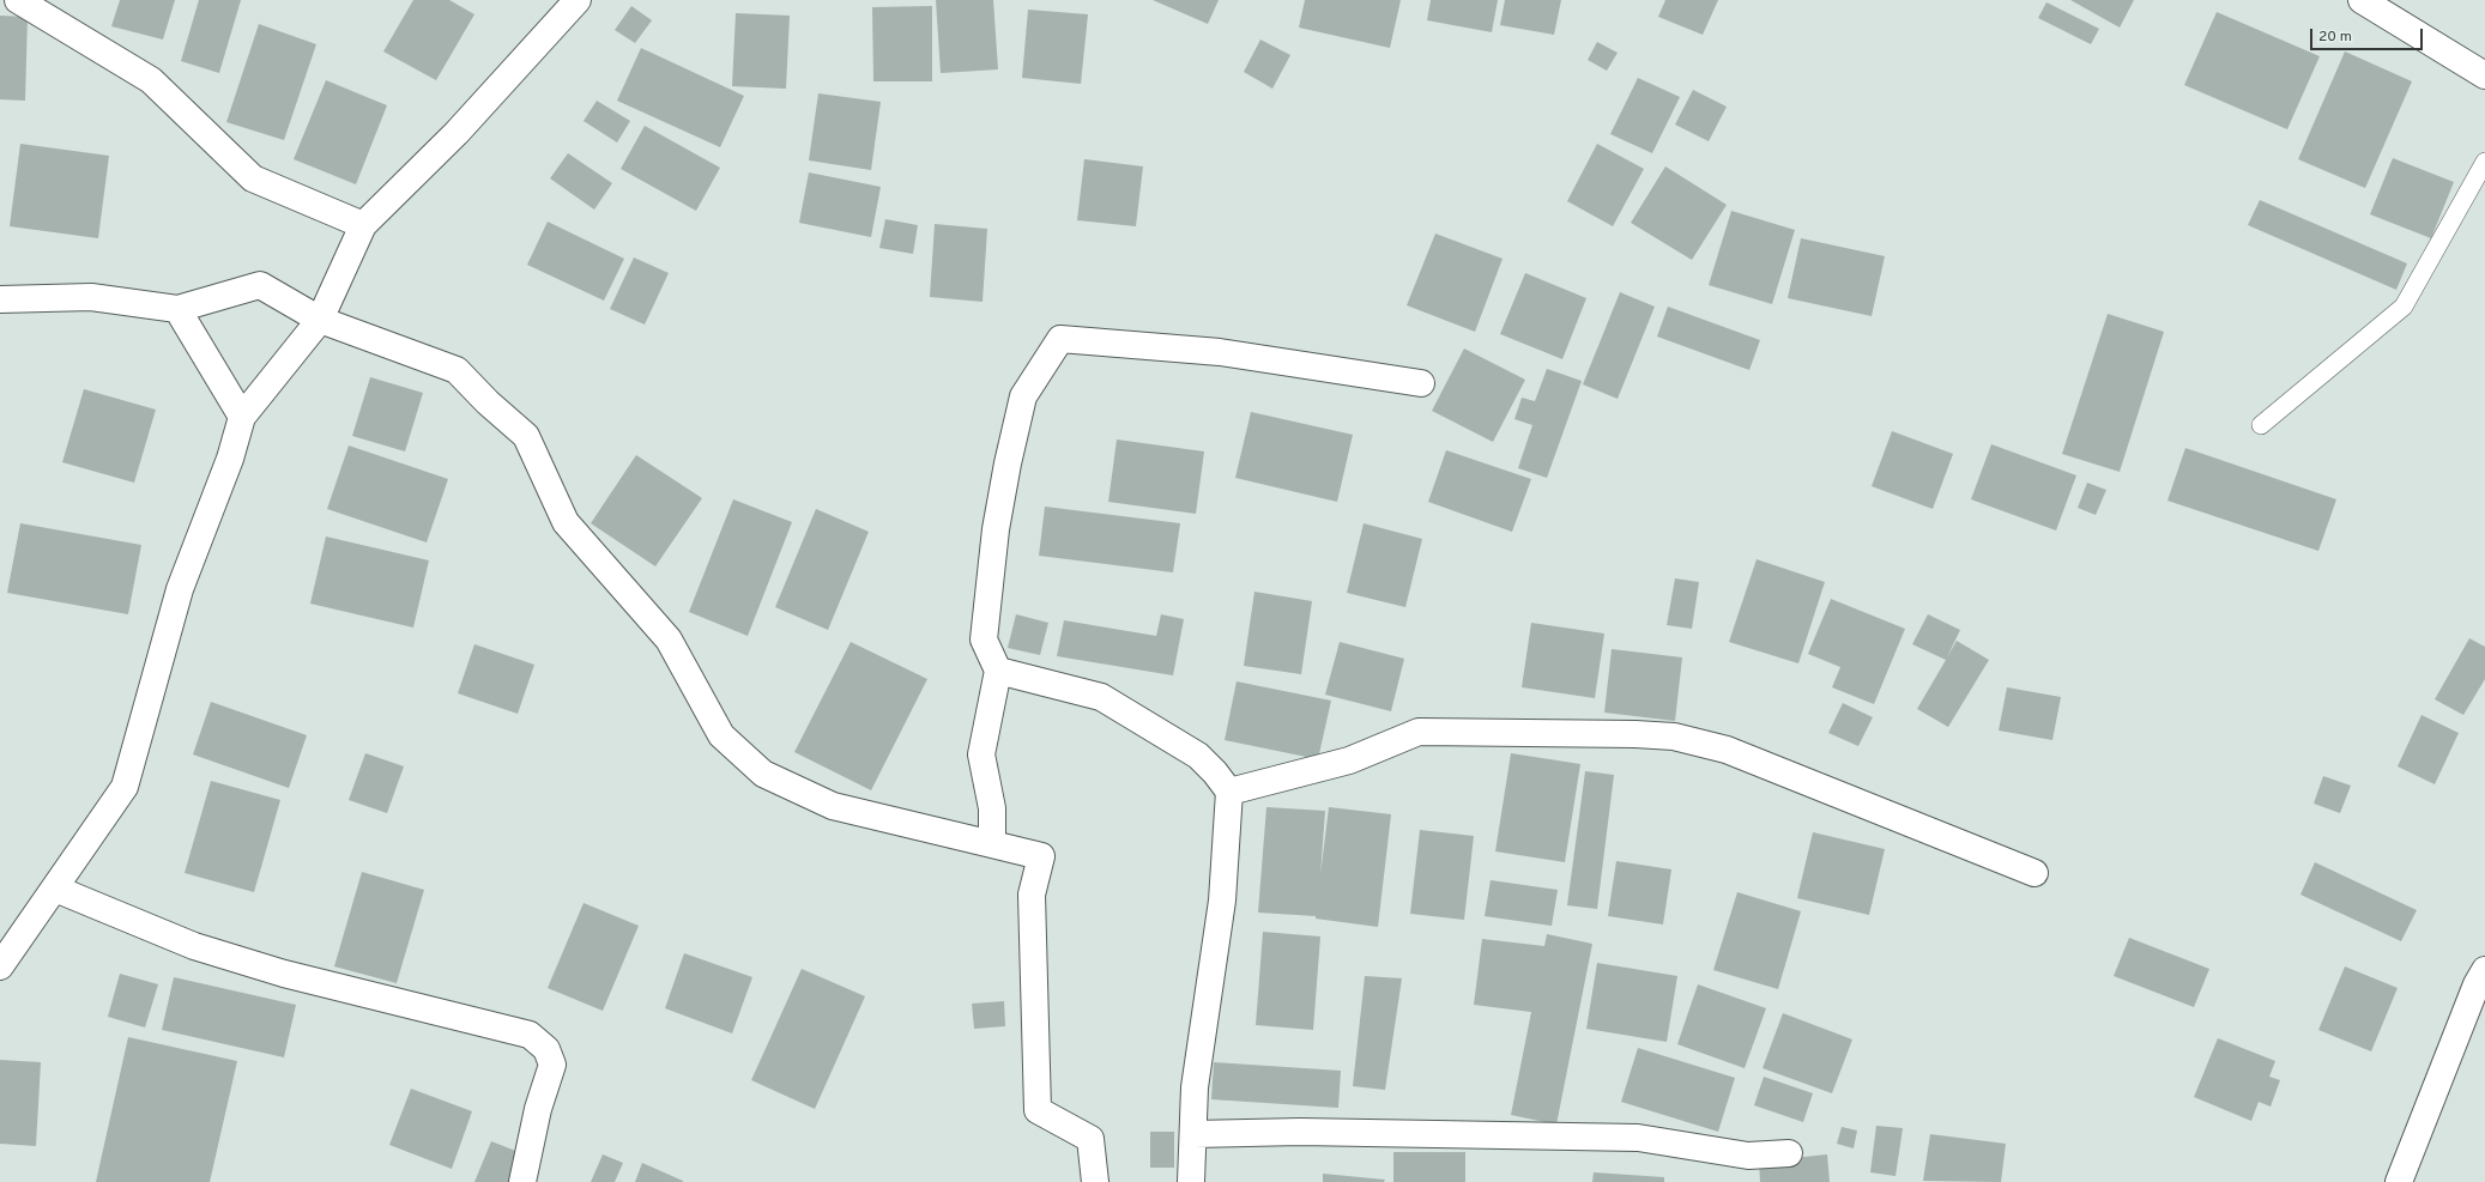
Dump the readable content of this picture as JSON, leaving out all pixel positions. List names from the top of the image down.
{
  "scale_bar": "20 m"
}
